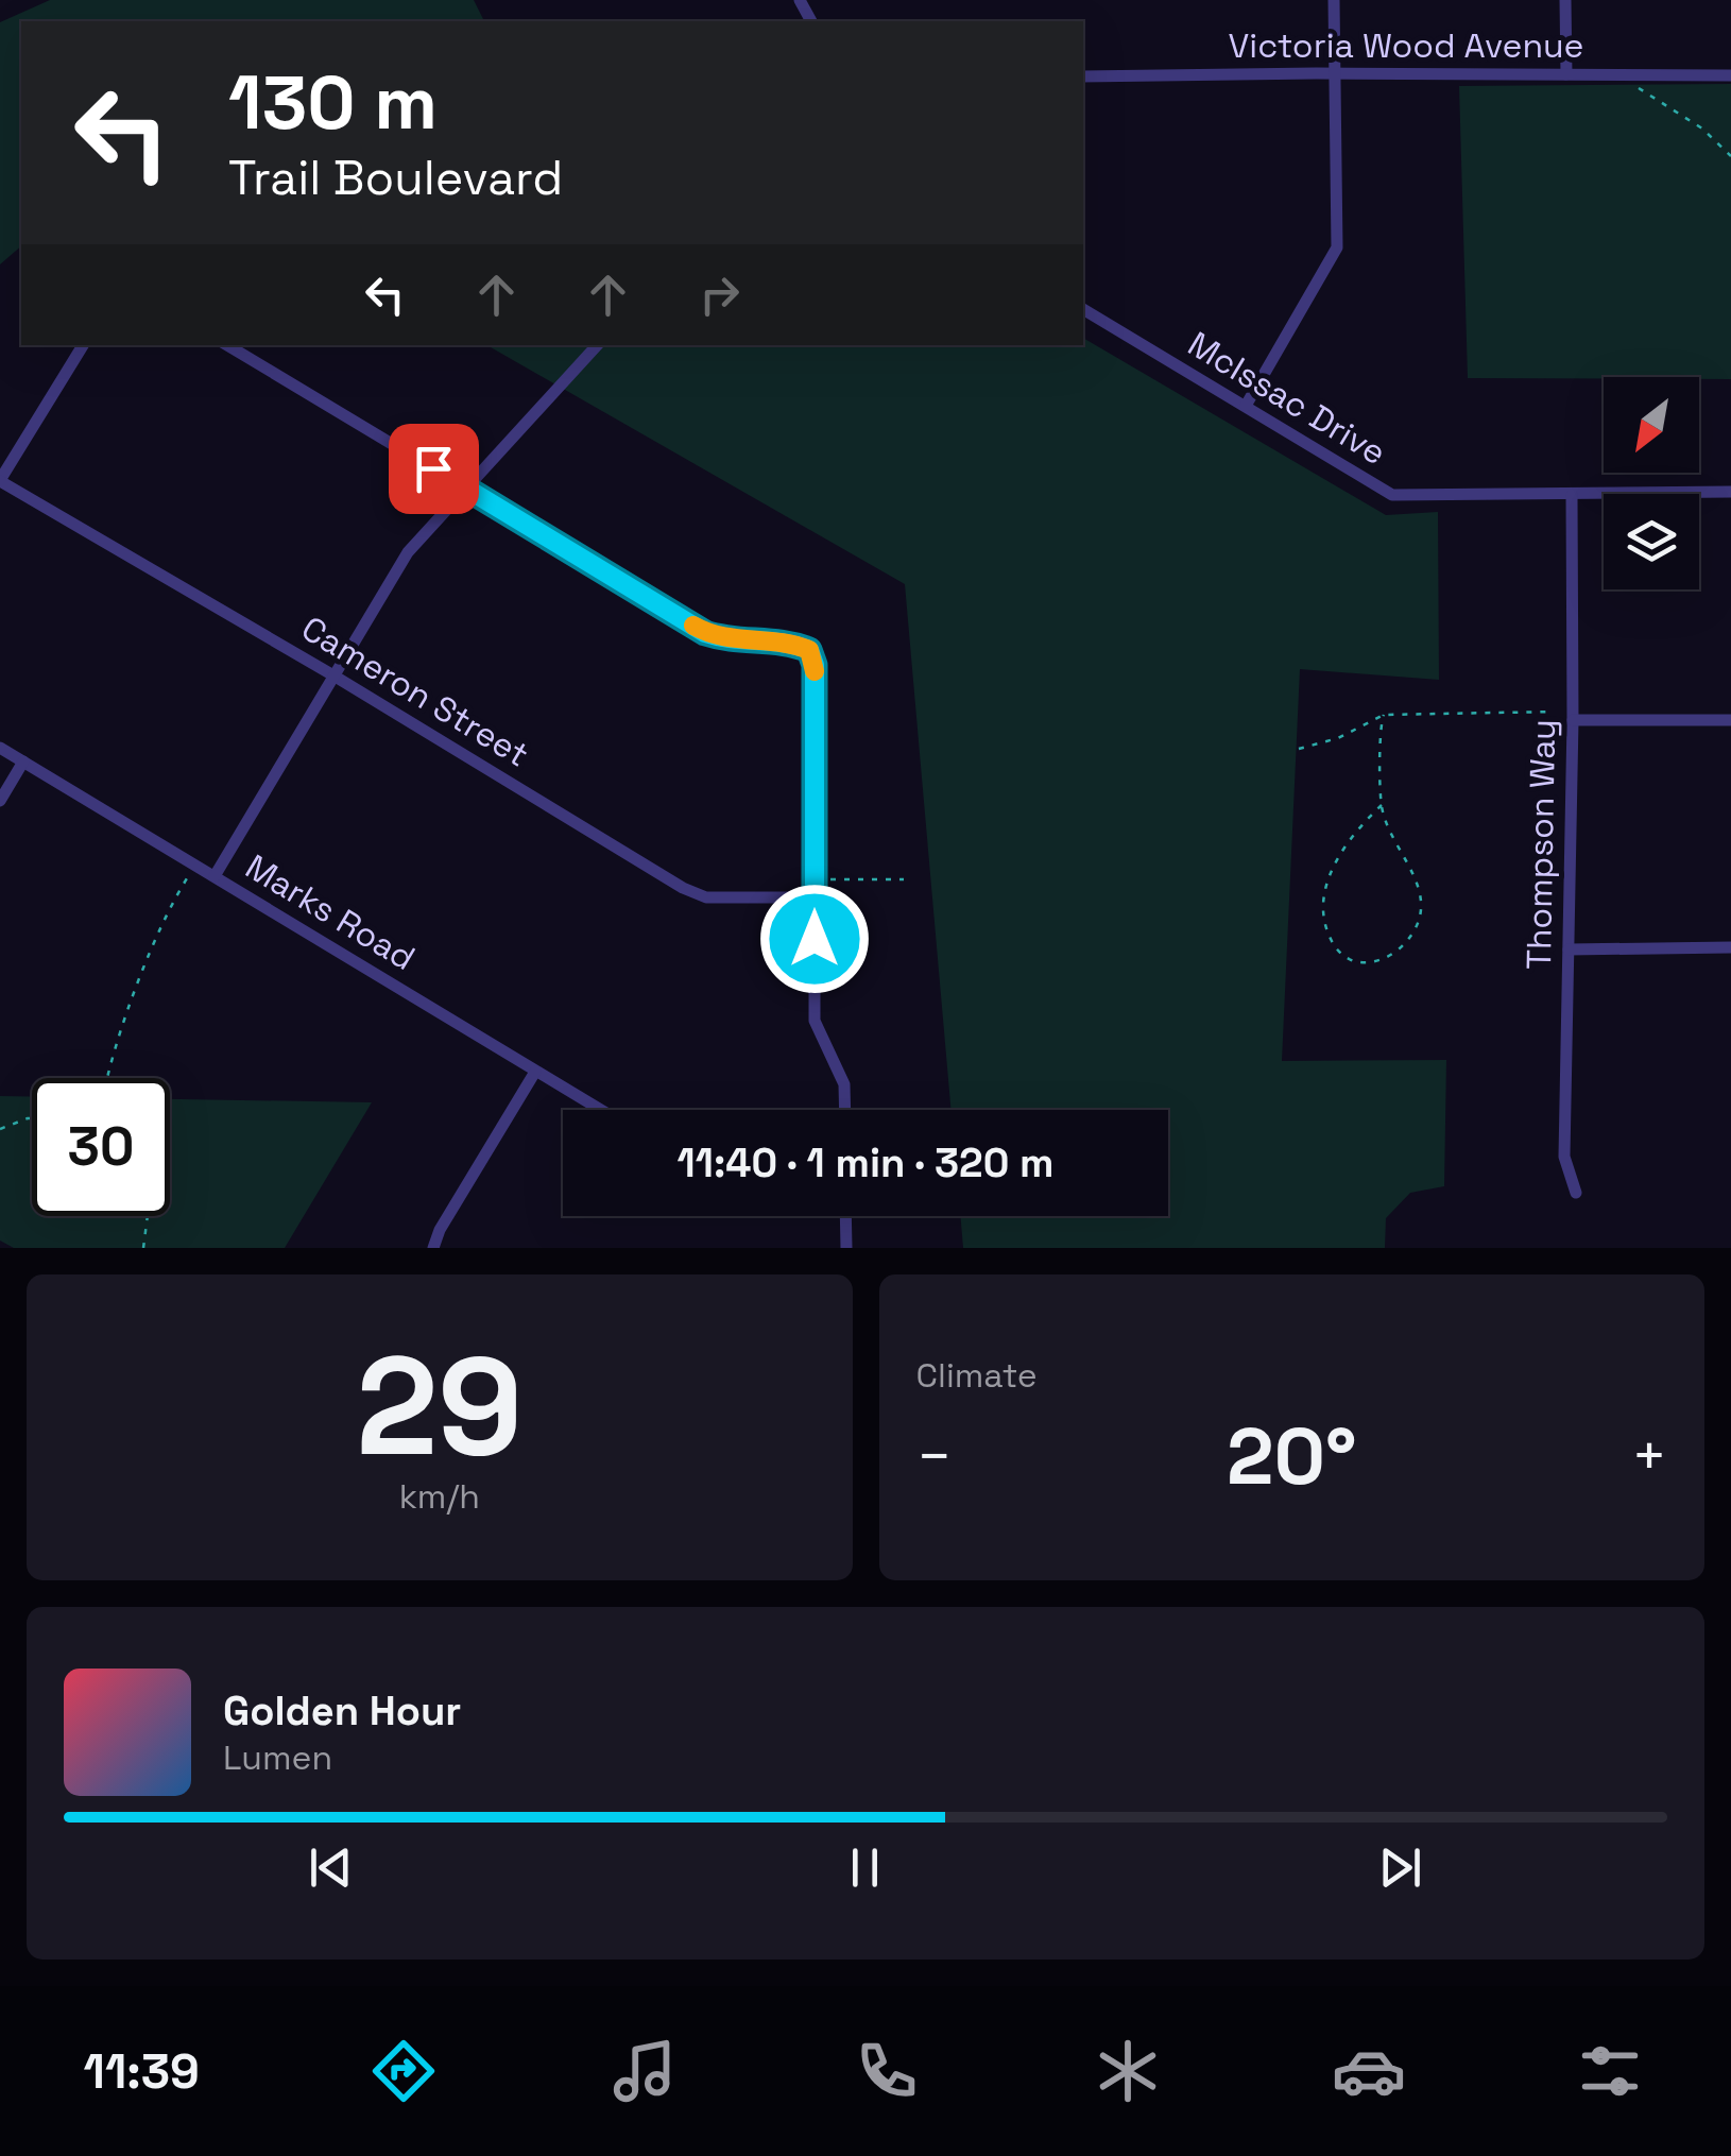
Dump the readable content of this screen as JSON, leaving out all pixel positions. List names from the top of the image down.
{
  "streets": {
    "street": [
      "Victoria Wood Avenue",
      "McIssac Drive",
      "Cameron Street",
      "Thompson Way",
      "Marks Road"
    ]
  },
  "crossings": [
    ["McIssac Drive", "Thompson Way"]
  ],
  "north": "bottom left",
  "page": {
    "turn": ["130 m", "Trail Boulevard"],
    "limit": "30",
    "trip": "11:40 · 1 min · 320 m",
    "tile": [
      ["29", "km/h"],
      "Climate"
    ],
    "heat": ["−", "20°", "+"],
    "song": ["Golden Hour", "Lumen"],
    "tabs": "11:39"
  }
}
